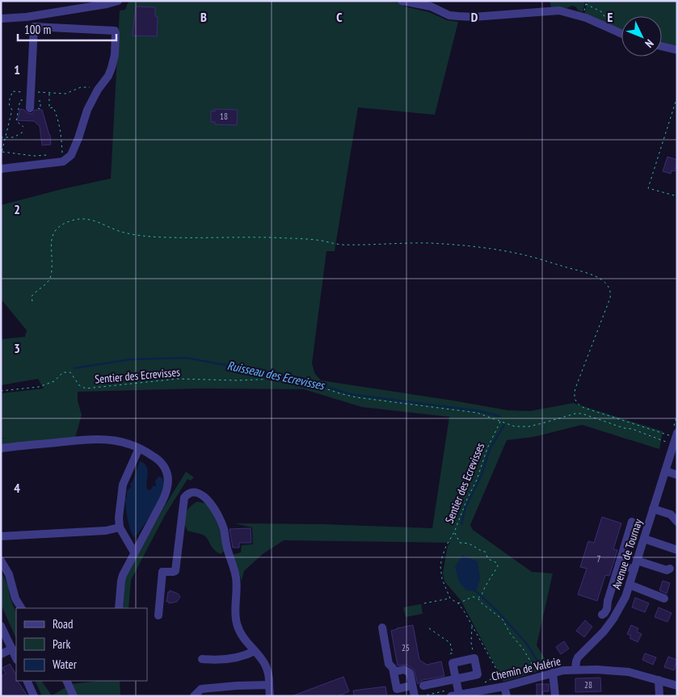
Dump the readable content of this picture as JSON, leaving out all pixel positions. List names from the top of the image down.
{
  "streets": {
    "street": ["Avenue de Tournay", "Chemin de Valérie"],
    "path": ["Sentier des Ecrevisses"]
  },
  "crossings": [
    ["Avenue de Tournay", "Chemin de Valérie"]
  ],
  "water": ["Ruisseau des Ecrevisses"],
  "house_numbers": [
    "18",
    "7",
    "25",
    "28"
  ],
  "legend": ["Road", "Park", "Water"],
  "scale_bar": "100 m",
  "north": "bottom right",
  "grid": {
    "columns": [
      "B",
      "C",
      "D",
      "E"
    ],
    "rows": [
      "1",
      "2",
      "3",
      "4"
    ]
  }
}
